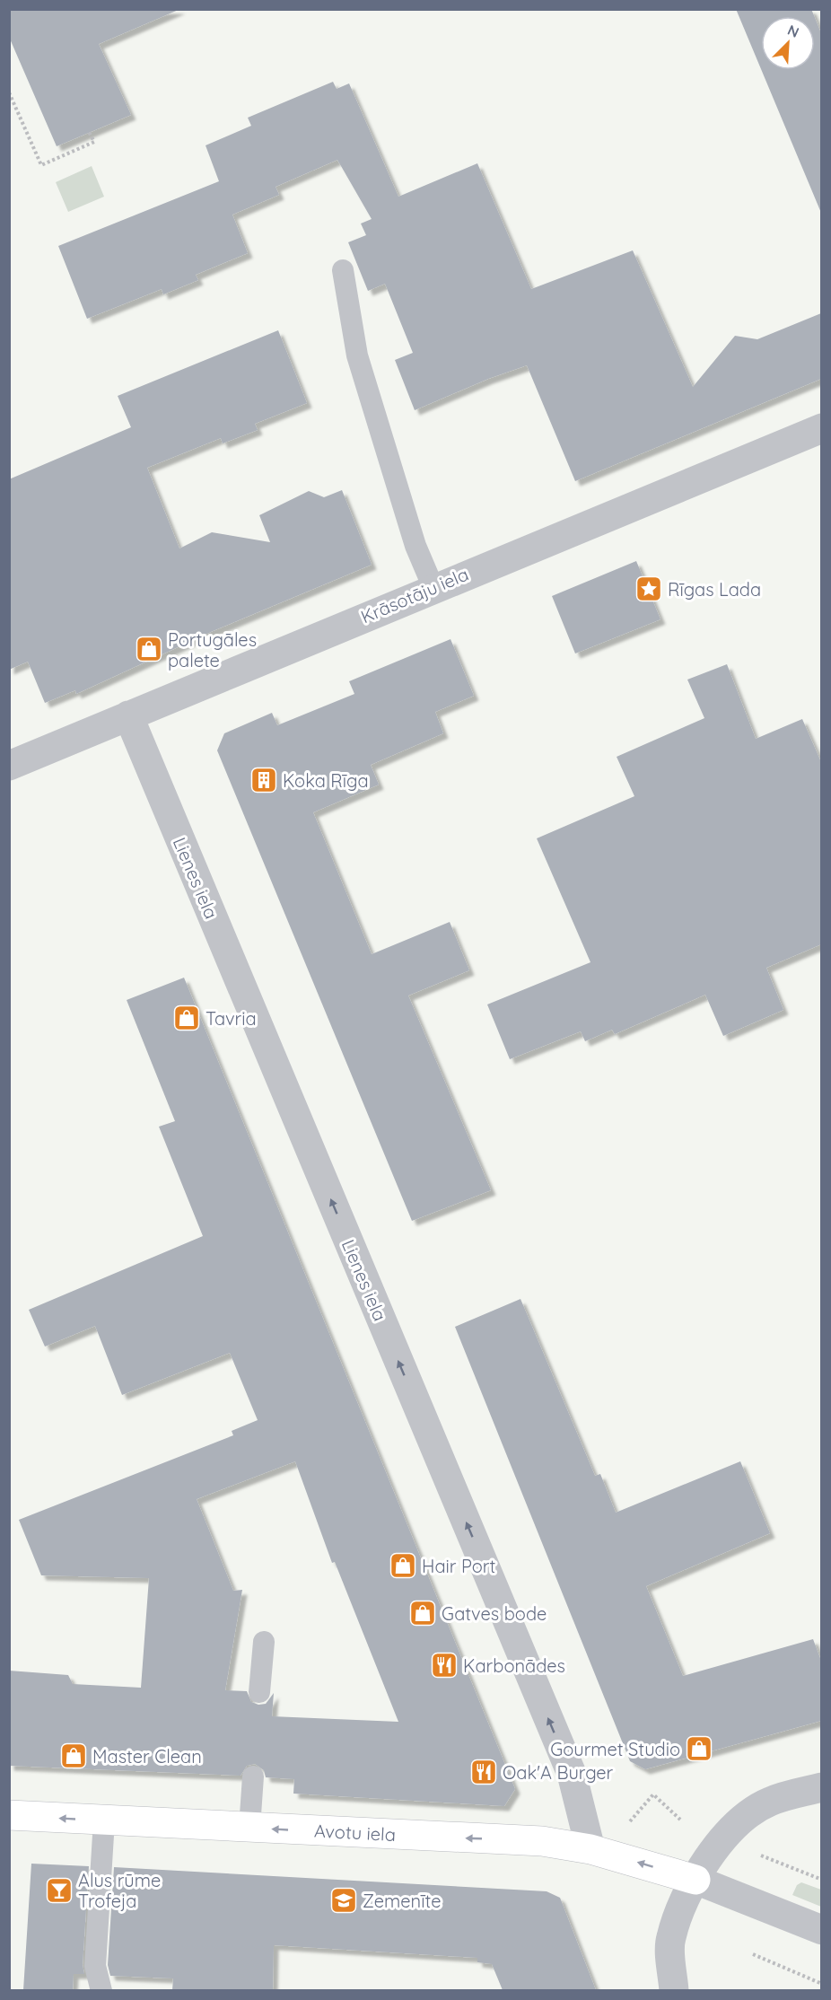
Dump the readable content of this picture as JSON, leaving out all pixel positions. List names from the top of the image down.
{
  "streets": {
    "street": ["Krāsotāju iela", "Lienes iela", "Avotu iela"]
  },
  "crossings": [
    ["Krāsotāju iela", "Lienes iela"],
    ["Lienes iela", "Avotu iela"]
  ],
  "one_way": ["Lienes iela", "Avotu iela"],
  "places": {
    "place": ["Rīgas Lada"],
    "shop": [
      "Portugāles palete",
      "Tavria",
      "Hair Port",
      "Gatves bode",
      "Gourmet Studio",
      "Master Clean"
    ],
    "building": ["Koka Rīga"],
    "restaurant": ["Karbonādes", "Oak'A Burger"],
    "bar": ["Alus rūme Trofeja"],
    "school or university": ["Zemenīte"]
  },
  "north": "top right"
}
